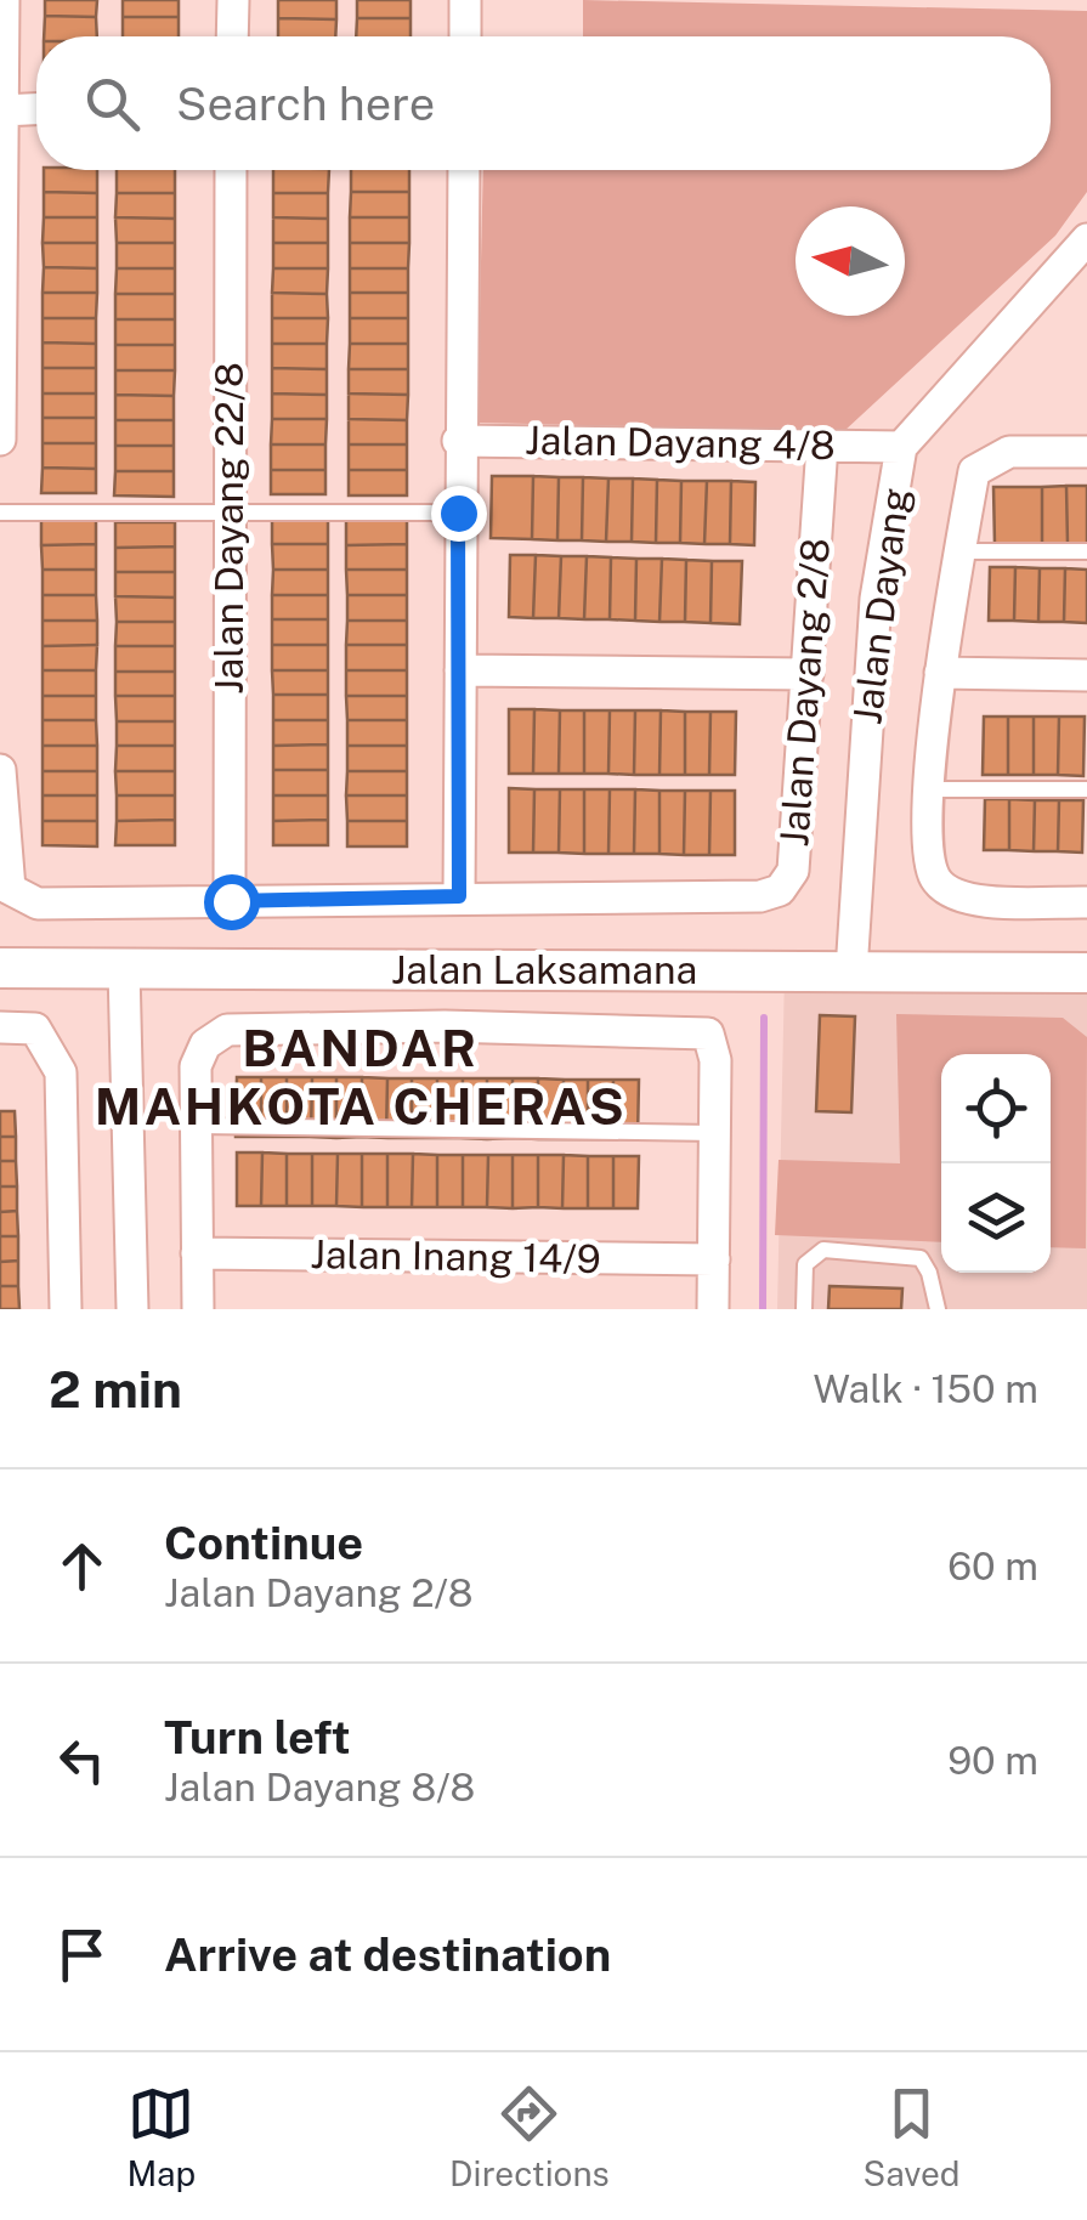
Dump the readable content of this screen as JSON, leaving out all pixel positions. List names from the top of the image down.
{
  "streets": {
    "street": [
      "Jalan Dayang 4/8",
      "Jalan Dayang 22/8",
      "Jalan Dayang",
      "Jalan Dayang 2/8",
      "Jalan Laksamana",
      "Jalan Inang 14/9"
    ]
  },
  "crossings": [
    ["Jalan Dayang 4/8", "Jalan Dayang"],
    ["Jalan Dayang 4/8", "Jalan Dayang 2/8"],
    ["Jalan Dayang 22/8", "Jalan Dayang 2/8"],
    ["Jalan Dayang", "Jalan Laksamana"]
  ],
  "districts": ["BANDAR MAHKOTA CHERAS"],
  "north": "left",
  "page": {
    "search": "Search here",
    "heading": ["2 min", "Walk · 150 m"],
    "list": [
      ["Continue", "Jalan Dayang 2/8", "60 m"],
      ["Turn left", "Jalan Dayang 8/8", "90 m"],
      "Arrive at destination"
    ],
    "nav": ["Map", "Directions", "Saved"]
  }
}
